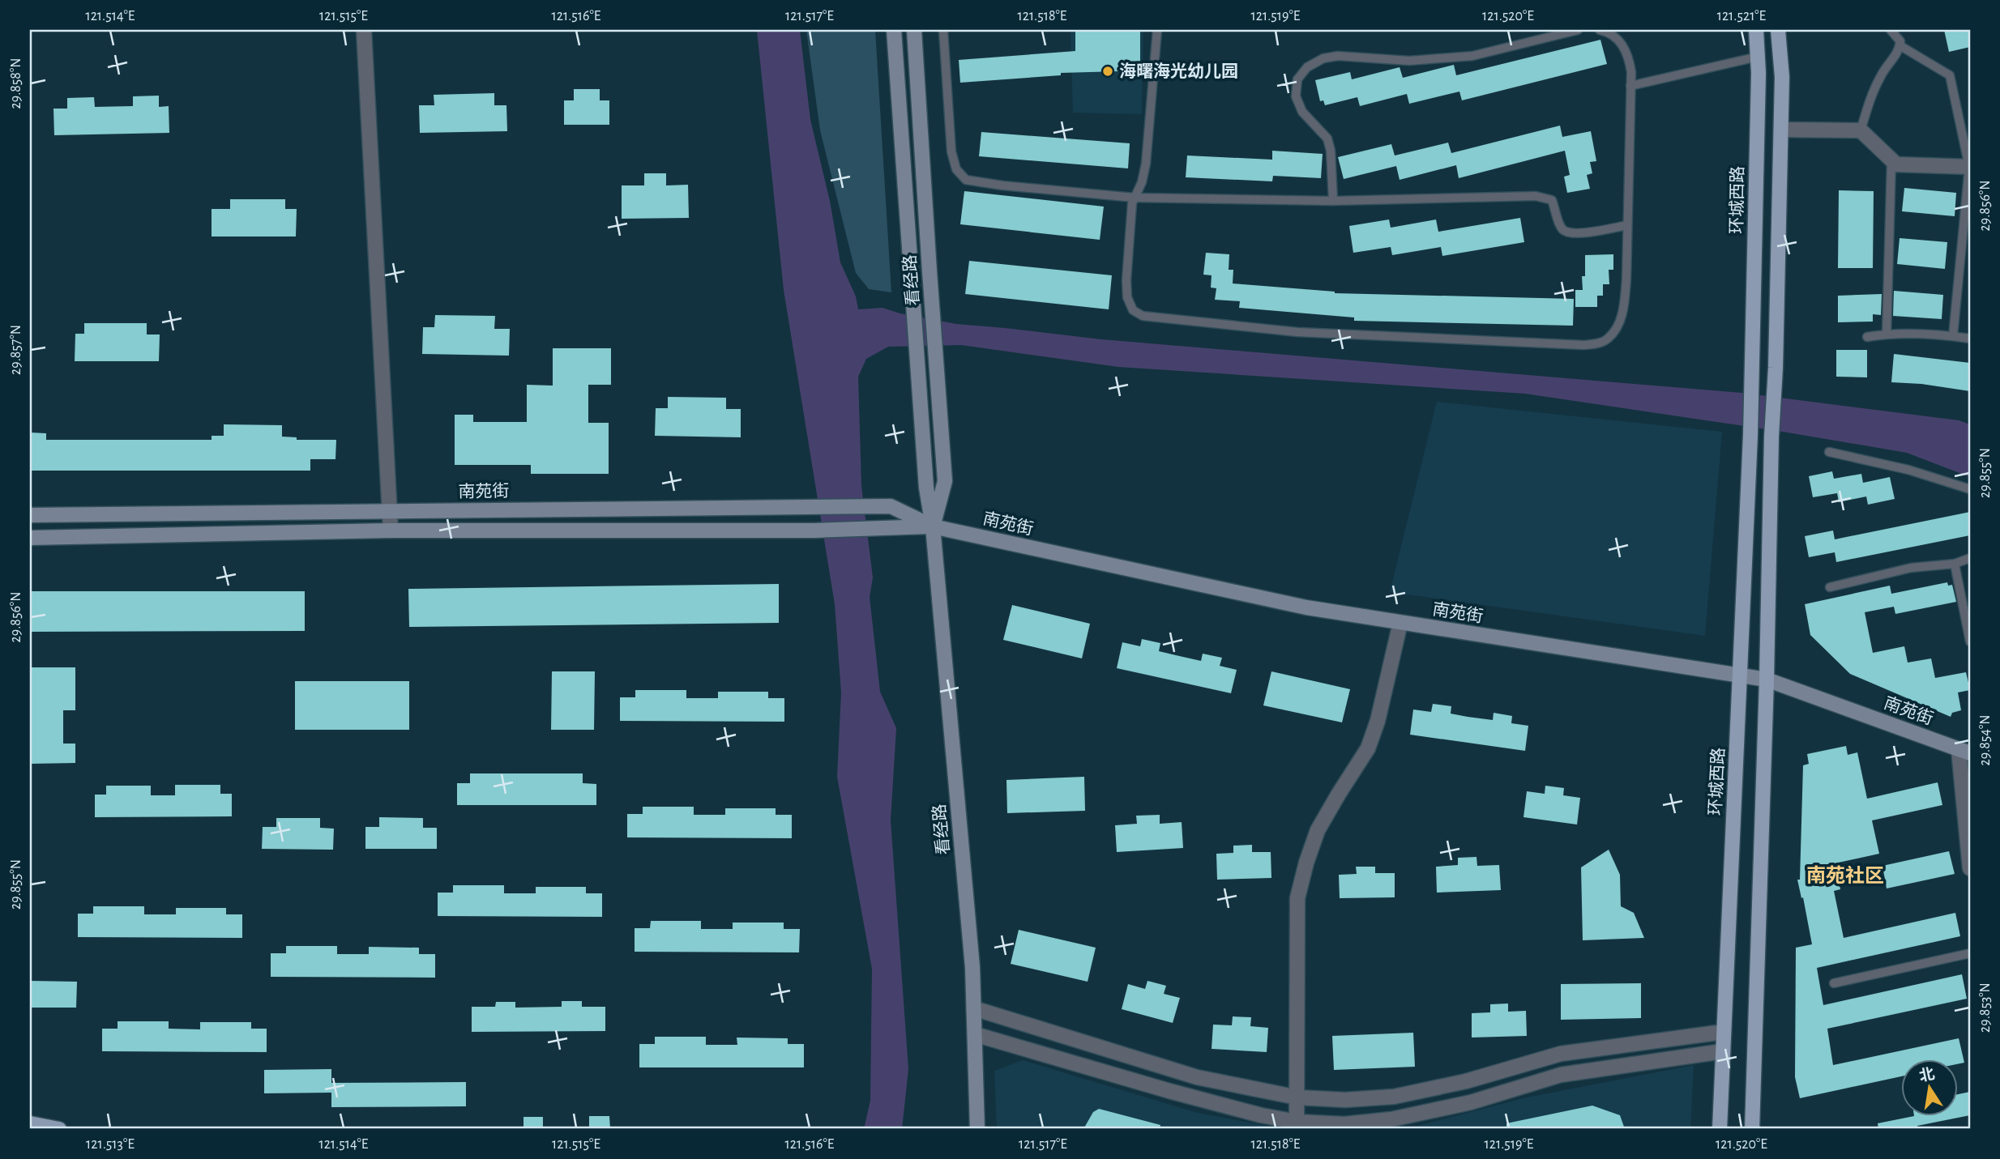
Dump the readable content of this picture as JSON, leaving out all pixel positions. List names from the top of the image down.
{
  "streets": {
    "main road": ["环城西路"],
    "street": ["看经路", "南苑街"]
  },
  "crossings": [
    ["环城西路", "南苑街"],
    ["看经路", "南苑街"]
  ],
  "districts": ["南苑社区"],
  "places": ["海曙海光幼儿园"],
  "north": "top",
  "coordinates": [
    "121.514°E",
    "121.515°E",
    "121.516°E",
    "121.517°E",
    "121.518°E",
    "121.519°E",
    "121.520°E",
    "121.521°E",
    "29.858°N",
    "29.856°N",
    "29.857°N",
    "29.855°N",
    "29.854°N",
    "29.853°N",
    "121.513°E"
  ]
}
